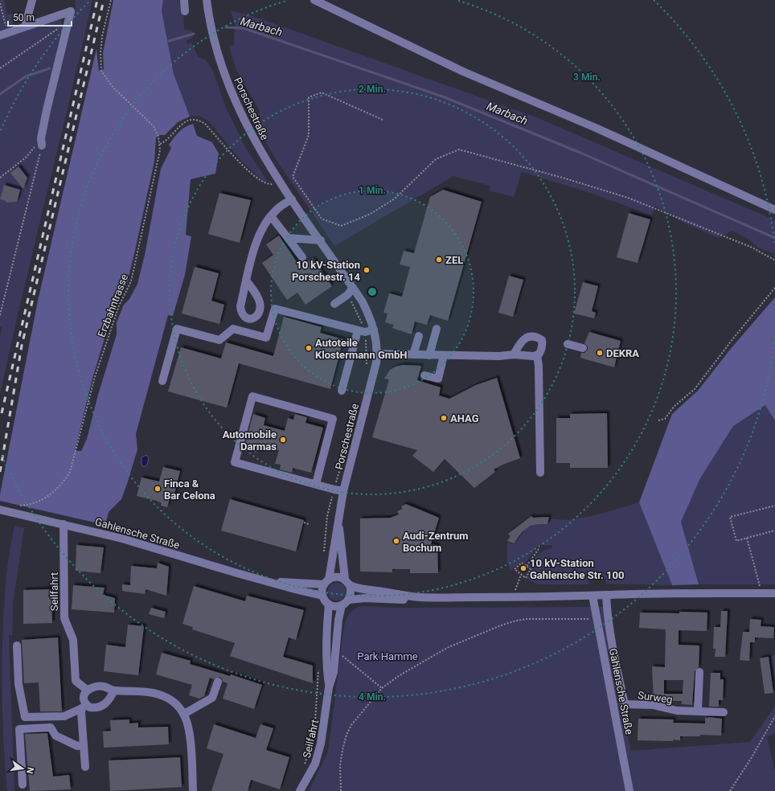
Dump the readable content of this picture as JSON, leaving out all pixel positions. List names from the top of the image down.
{
  "streets": {
    "street": [
      "Porschestraße",
      "Gahlensche Straße",
      "Seilfahrt",
      "Surweg"
    ],
    "path": ["Erzbahntrasse"]
  },
  "crossings": [
    ["Porschestraße", "Gahlensche Straße"],
    ["Porschestraße", "Seilfahrt"],
    ["Gahlensche Straße", "Seilfahrt"],
    ["Gahlensche Straße", "Surweg"]
  ],
  "water": ["Marbach"],
  "parks": ["Park Hamme"],
  "places": [
    "ZEL",
    "10 kV-Station Porschestr. 14",
    "Autoteile Klostermann GmbH",
    "DEKRA",
    "AHAG",
    "Automobile Darmas",
    "Finca & Bar Celona",
    "Audi-Zentrum Bochum",
    "10 kV-Station Gahlensche Str. 100"
  ],
  "scale_bar": "50 m",
  "north": "right",
  "rings": [
    "3 Min.",
    "2 Min.",
    "1 Min.",
    "4 Min."
  ]
}
